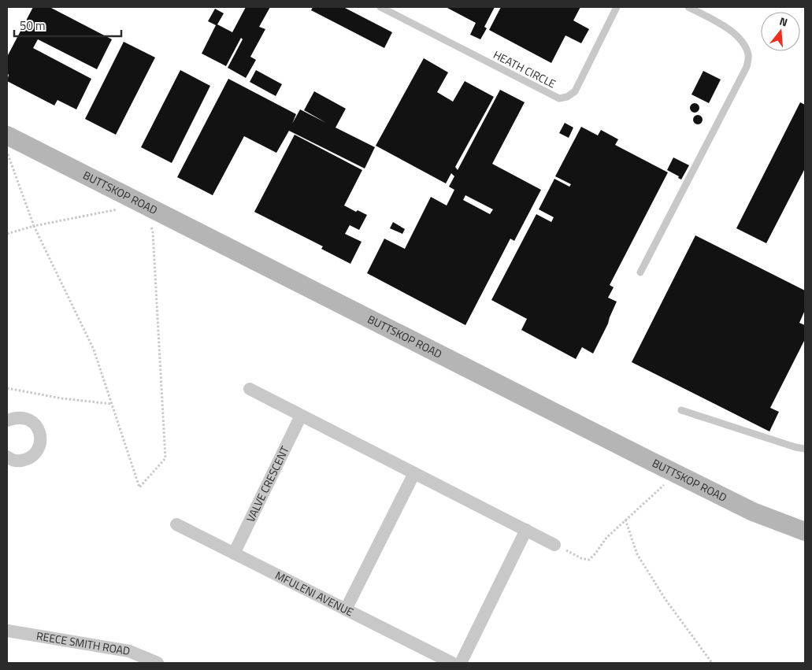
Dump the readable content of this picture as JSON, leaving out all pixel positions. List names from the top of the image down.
{
  "streets": {
    "street": [
      "BUTTSKOP ROAD",
      "VALVE CRESCENT",
      "MFULENI AVENUE",
      "REECE SMITH ROAD"
    ],
    "lane": ["HEATH CIRCLE"]
  },
  "crossings": [
    ["VALVE CRESCENT", "MFULENI AVENUE"]
  ],
  "scale_bar": "50 m",
  "north": "top"
}
